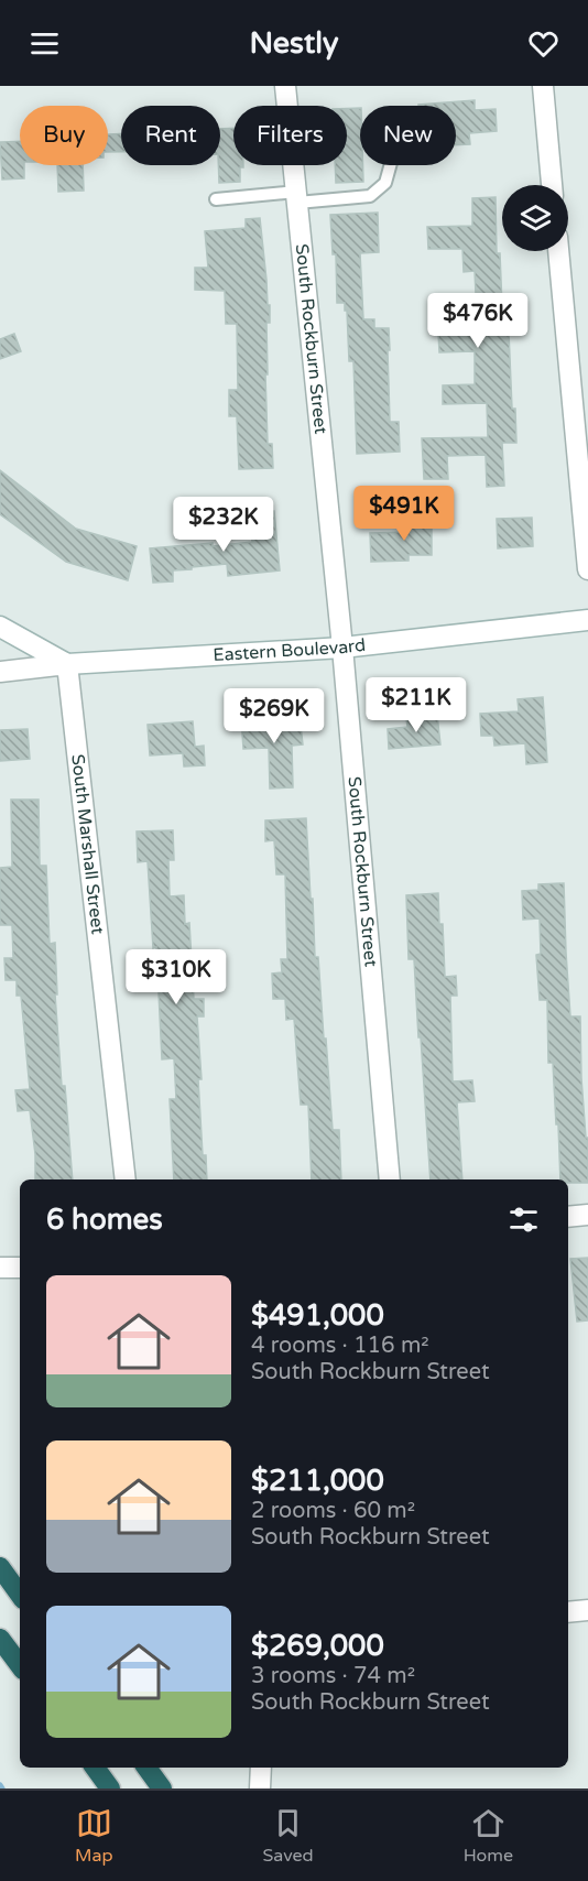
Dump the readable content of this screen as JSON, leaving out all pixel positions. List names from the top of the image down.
{
  "streets": {
    "street": ["South Rockburn Street", "Eastern Boulevard", "South Marshall Street"]
  },
  "crossings": [
    ["South Rockburn Street", "Eastern Boulevard"],
    ["Eastern Boulevard", "South Marshall Street"]
  ],
  "page": {
    "header": "Nestly",
    "chip": [
      "Buy",
      "Rent",
      "Filters",
      "New"
    ],
    "price": [
      "$476K",
      "$491K",
      "$232K",
      "$211K",
      "$269K",
      "$310K"
    ],
    "heading": "6 homes",
    "list": [
      {
        "name": "$491,000",
        "note": "4 rooms · 116 m² · South Rockburn Street"
      },
      {
        "name": "$211,000",
        "note": "2 rooms · 60 m² · South Rockburn Street"
      },
      {
        "name": "$269,000",
        "note": "3 rooms · 74 m² · South Rockburn Street"
      }
    ],
    "tabs": ["Map", "Saved", "Home"]
  }
}
